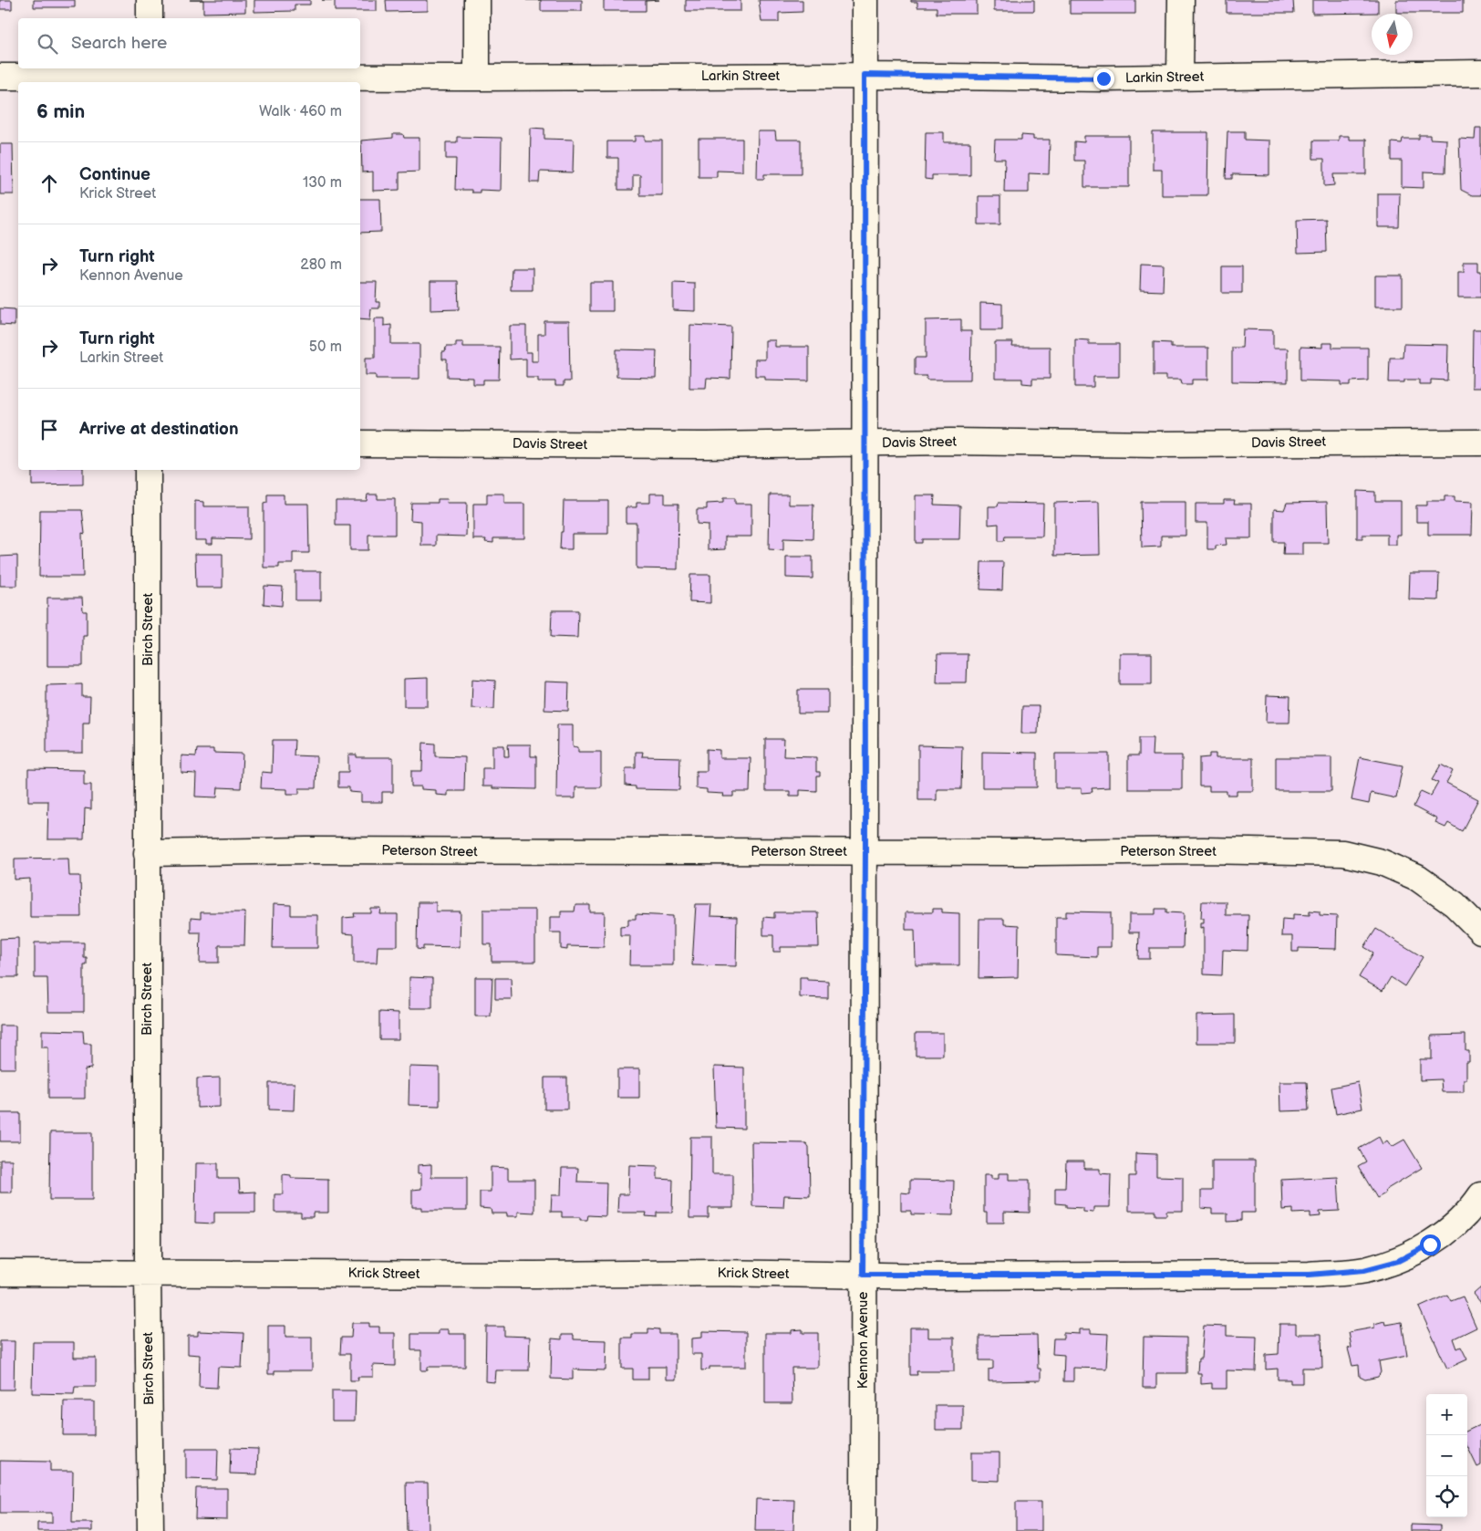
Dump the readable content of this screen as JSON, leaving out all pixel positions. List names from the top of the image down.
{
  "streets": {
    "street": [
      "Larkin Street",
      "Davis Street",
      "Birch Street",
      "Peterson Street",
      "Krick Street",
      "Kennon Avenue"
    ]
  },
  "crossings": [
    ["Larkin Street", "Kennon Avenue"],
    ["Davis Street", "Kennon Avenue"],
    ["Birch Street", "Peterson Street"],
    ["Birch Street", "Krick Street"],
    ["Peterson Street", "Kennon Avenue"],
    ["Krick Street", "Kennon Avenue"]
  ],
  "north": "bottom",
  "page": {
    "search": "Search here",
    "heading": ["6 min", "Walk · 460 m"],
    "list": [
      ["Continue", "Krick Street", "130 m"],
      ["Turn right", "Kennon Avenue", "280 m"],
      ["Turn right", "Larkin Street", "50 m"],
      "Arrive at destination"
    ],
    "map_buttons": ["+", "−"]
  }
}
